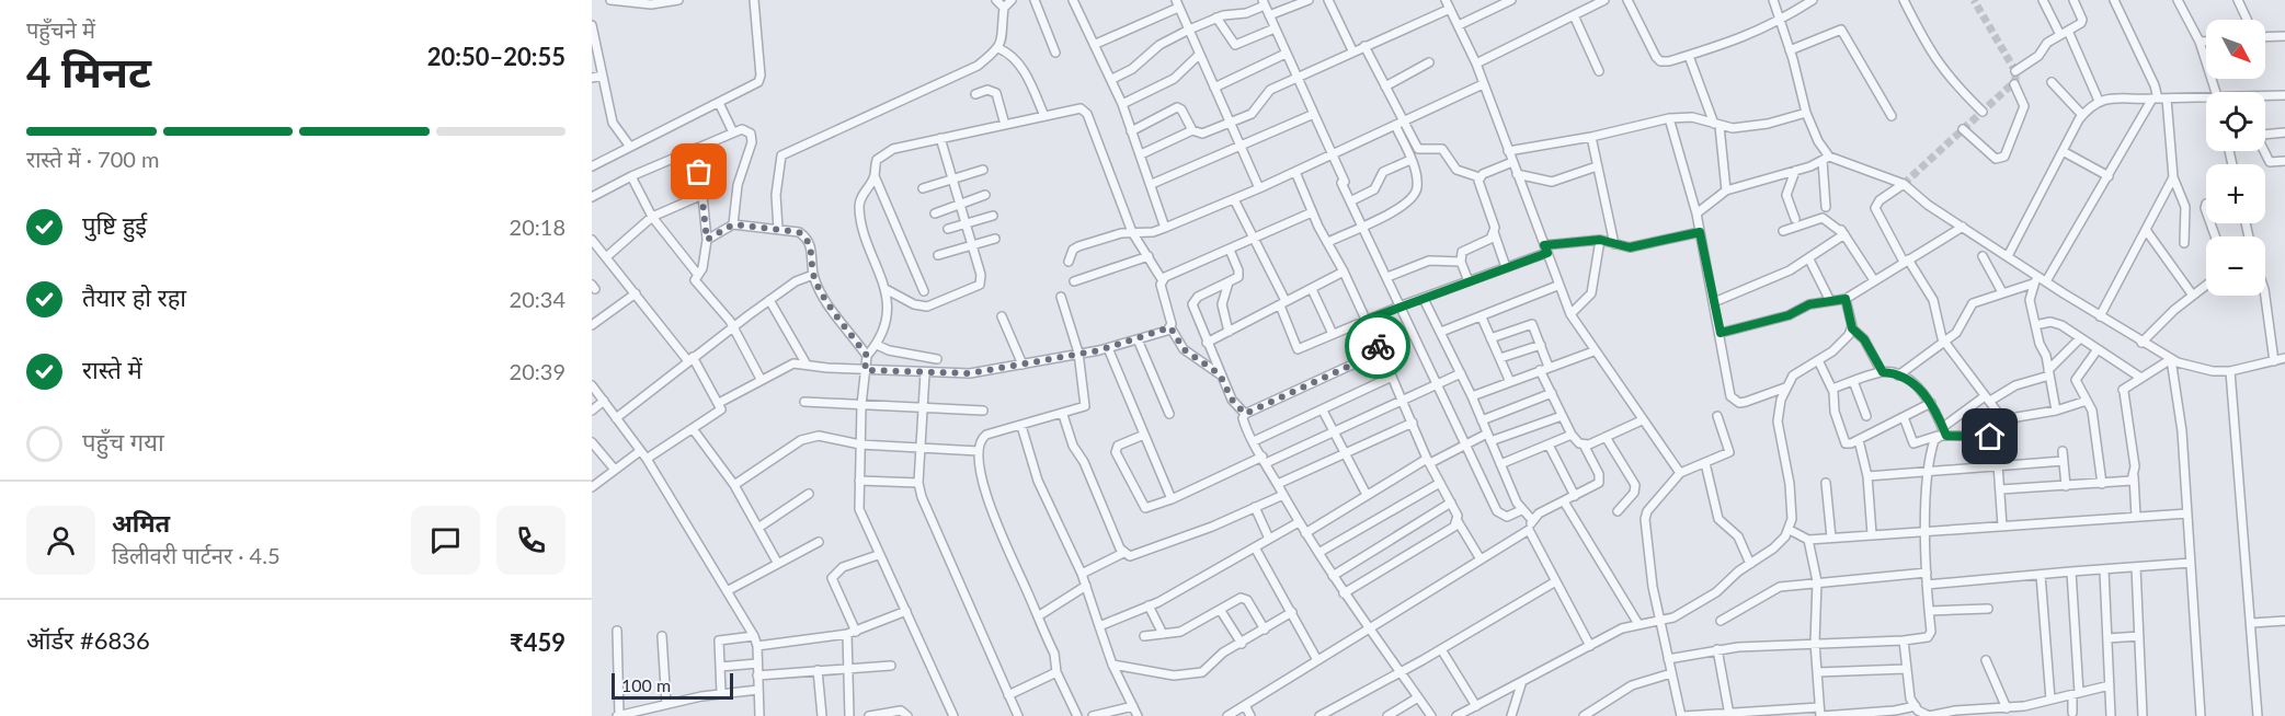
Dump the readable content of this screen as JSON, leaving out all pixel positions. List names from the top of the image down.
{
  "scale_bar": "100 m",
  "north": "bottom right",
  "page": {
    "heading": ["4 मिनट", "पहुँचने में", "20:50–20:55"],
    "panel": [
      "अमित",
      "डिलीवरी पार्टनर · 4.5",
      "ऑर्डर #6836",
      "₹459"
    ],
    "map_buttons": ["+", "−"],
    "bar": "रास्ते में · 700 m",
    "list": [
      ["पुष्टि हुई", "20:18"],
      ["तैयार हो रहा", "20:34"],
      ["रास्ते में", "20:39"],
      "पहुँच गया"
    ],
    "scale": "100 m"
  }
}
